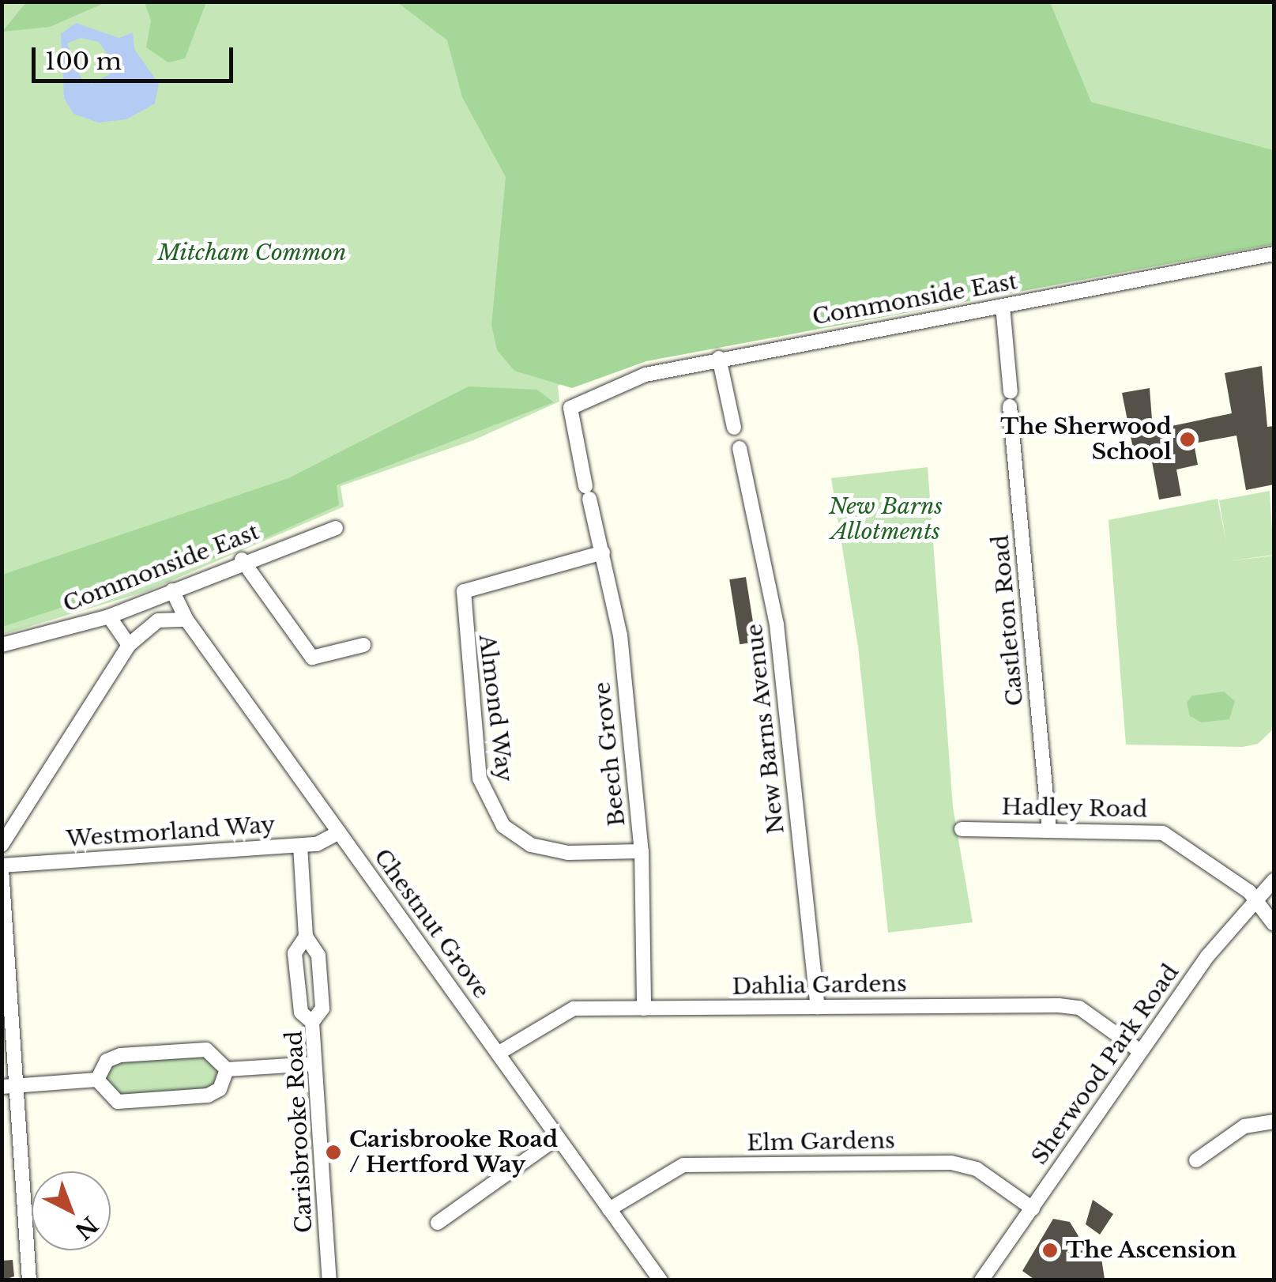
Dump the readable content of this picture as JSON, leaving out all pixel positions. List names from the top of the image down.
{
  "streets": {
    "street": [
      "Commonside East",
      "Castleton Road",
      "Almond Way",
      "New Barns Avenue",
      "Beech Grove",
      "Hadley Road",
      "Westmorland Way",
      "Chestnut Grove",
      "Dahlia Gardens",
      "Sherwood Park Road",
      "Carisbrooke Road",
      "Elm Gardens"
    ]
  },
  "crossings": [
    ["Commonside East", "Castleton Road"],
    ["Commonside East", "Beech Grove"],
    ["Commonside East", "Chestnut Grove"],
    ["Castleton Road", "Hadley Road"],
    ["Almond Way", "Beech Grove"],
    ["New Barns Avenue", "Dahlia Gardens"],
    ["Beech Grove", "Dahlia Gardens"],
    ["Hadley Road", "Sherwood Park Road"],
    ["Westmorland Way", "Chestnut Grove"],
    ["Westmorland Way", "Carisbrooke Road"],
    ["Chestnut Grove", "Dahlia Gardens"],
    ["Chestnut Grove", "Elm Gardens"],
    ["Dahlia Gardens", "Sherwood Park Road"],
    ["Sherwood Park Road", "Elm Gardens"]
  ],
  "parks": ["Mitcham Common", "New Barns Allotments"],
  "places": ["The Sherwood School", "Carisbrooke Road / Hertford Way", "The Ascension"],
  "scale_bar": "100 m",
  "north": "bottom right"
}
